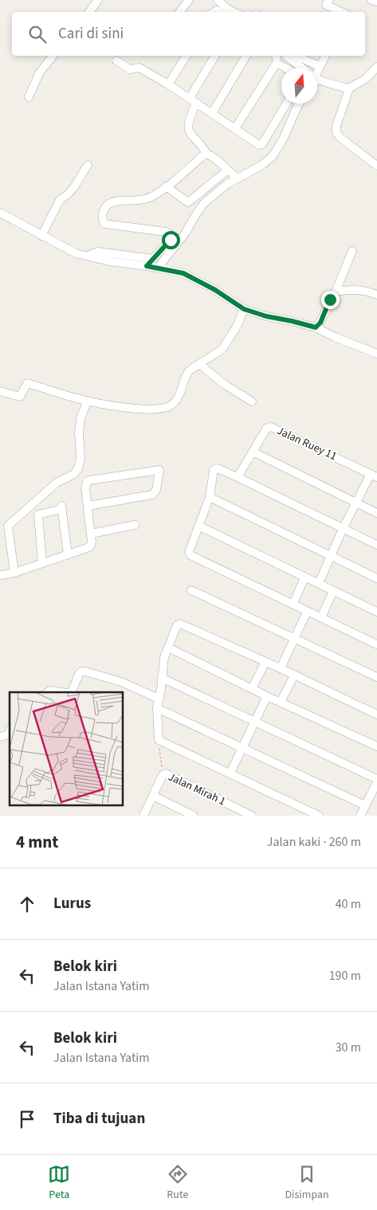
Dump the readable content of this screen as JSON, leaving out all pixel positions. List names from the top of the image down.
{
  "streets": {
    "street": ["Jalan Ruey 11", "Jalan Mirah 1"]
  },
  "north": "top",
  "page": {
    "search": "Cari di sini",
    "heading": ["4 mnt", "Jalan kaki · 260 m"],
    "list": [
      ["Lurus", "40 m"],
      ["Belok kiri", "Jalan Istana Yatim", "190 m"],
      ["Belok kiri", "Jalan Istana Yatim", "30 m"],
      "Tiba di tujuan"
    ],
    "nav": ["Peta", "Rute", "Disimpan"]
  }
}
